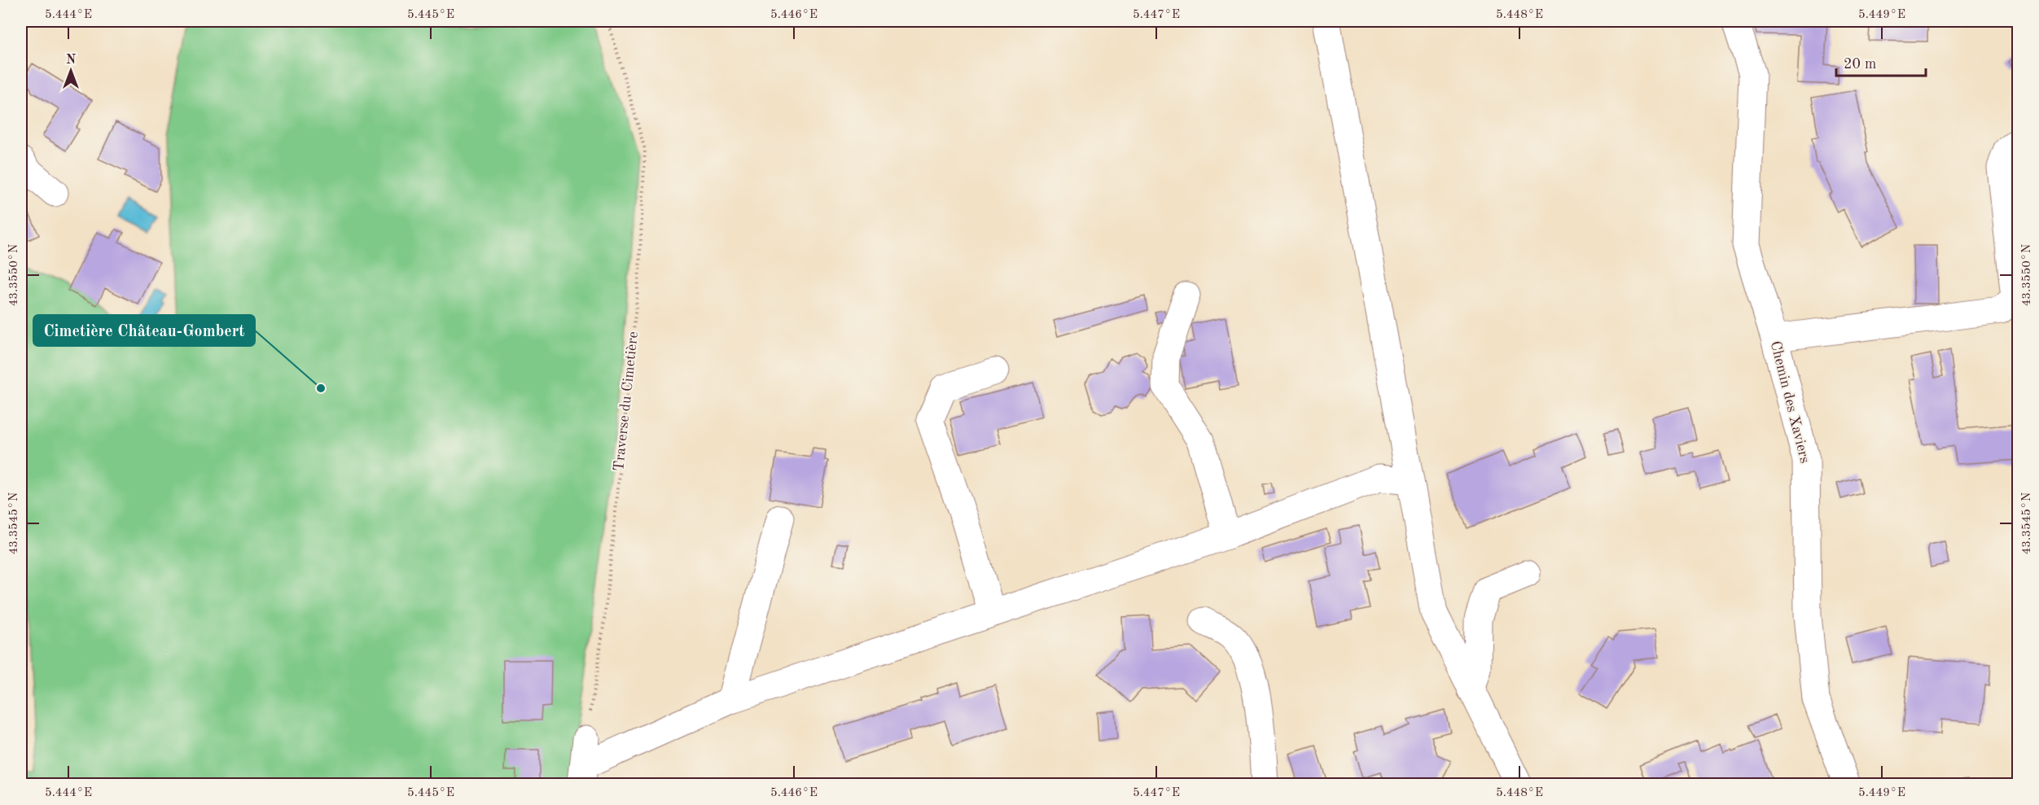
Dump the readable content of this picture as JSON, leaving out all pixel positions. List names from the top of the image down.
{
  "streets": {
    "street": ["Chemin des Xaviers"],
    "path": ["Traverse du Cimetière"]
  },
  "places": ["Cimetière Château-Gombert"],
  "scale_bar": "20 m",
  "north": "top",
  "coordinates": [
    "5.444°E",
    "5.445°E",
    "5.446°E",
    "5.447°E",
    "5.448°E",
    "5.449°E",
    "43.3550°N",
    "43.3545°N"
  ]
}
